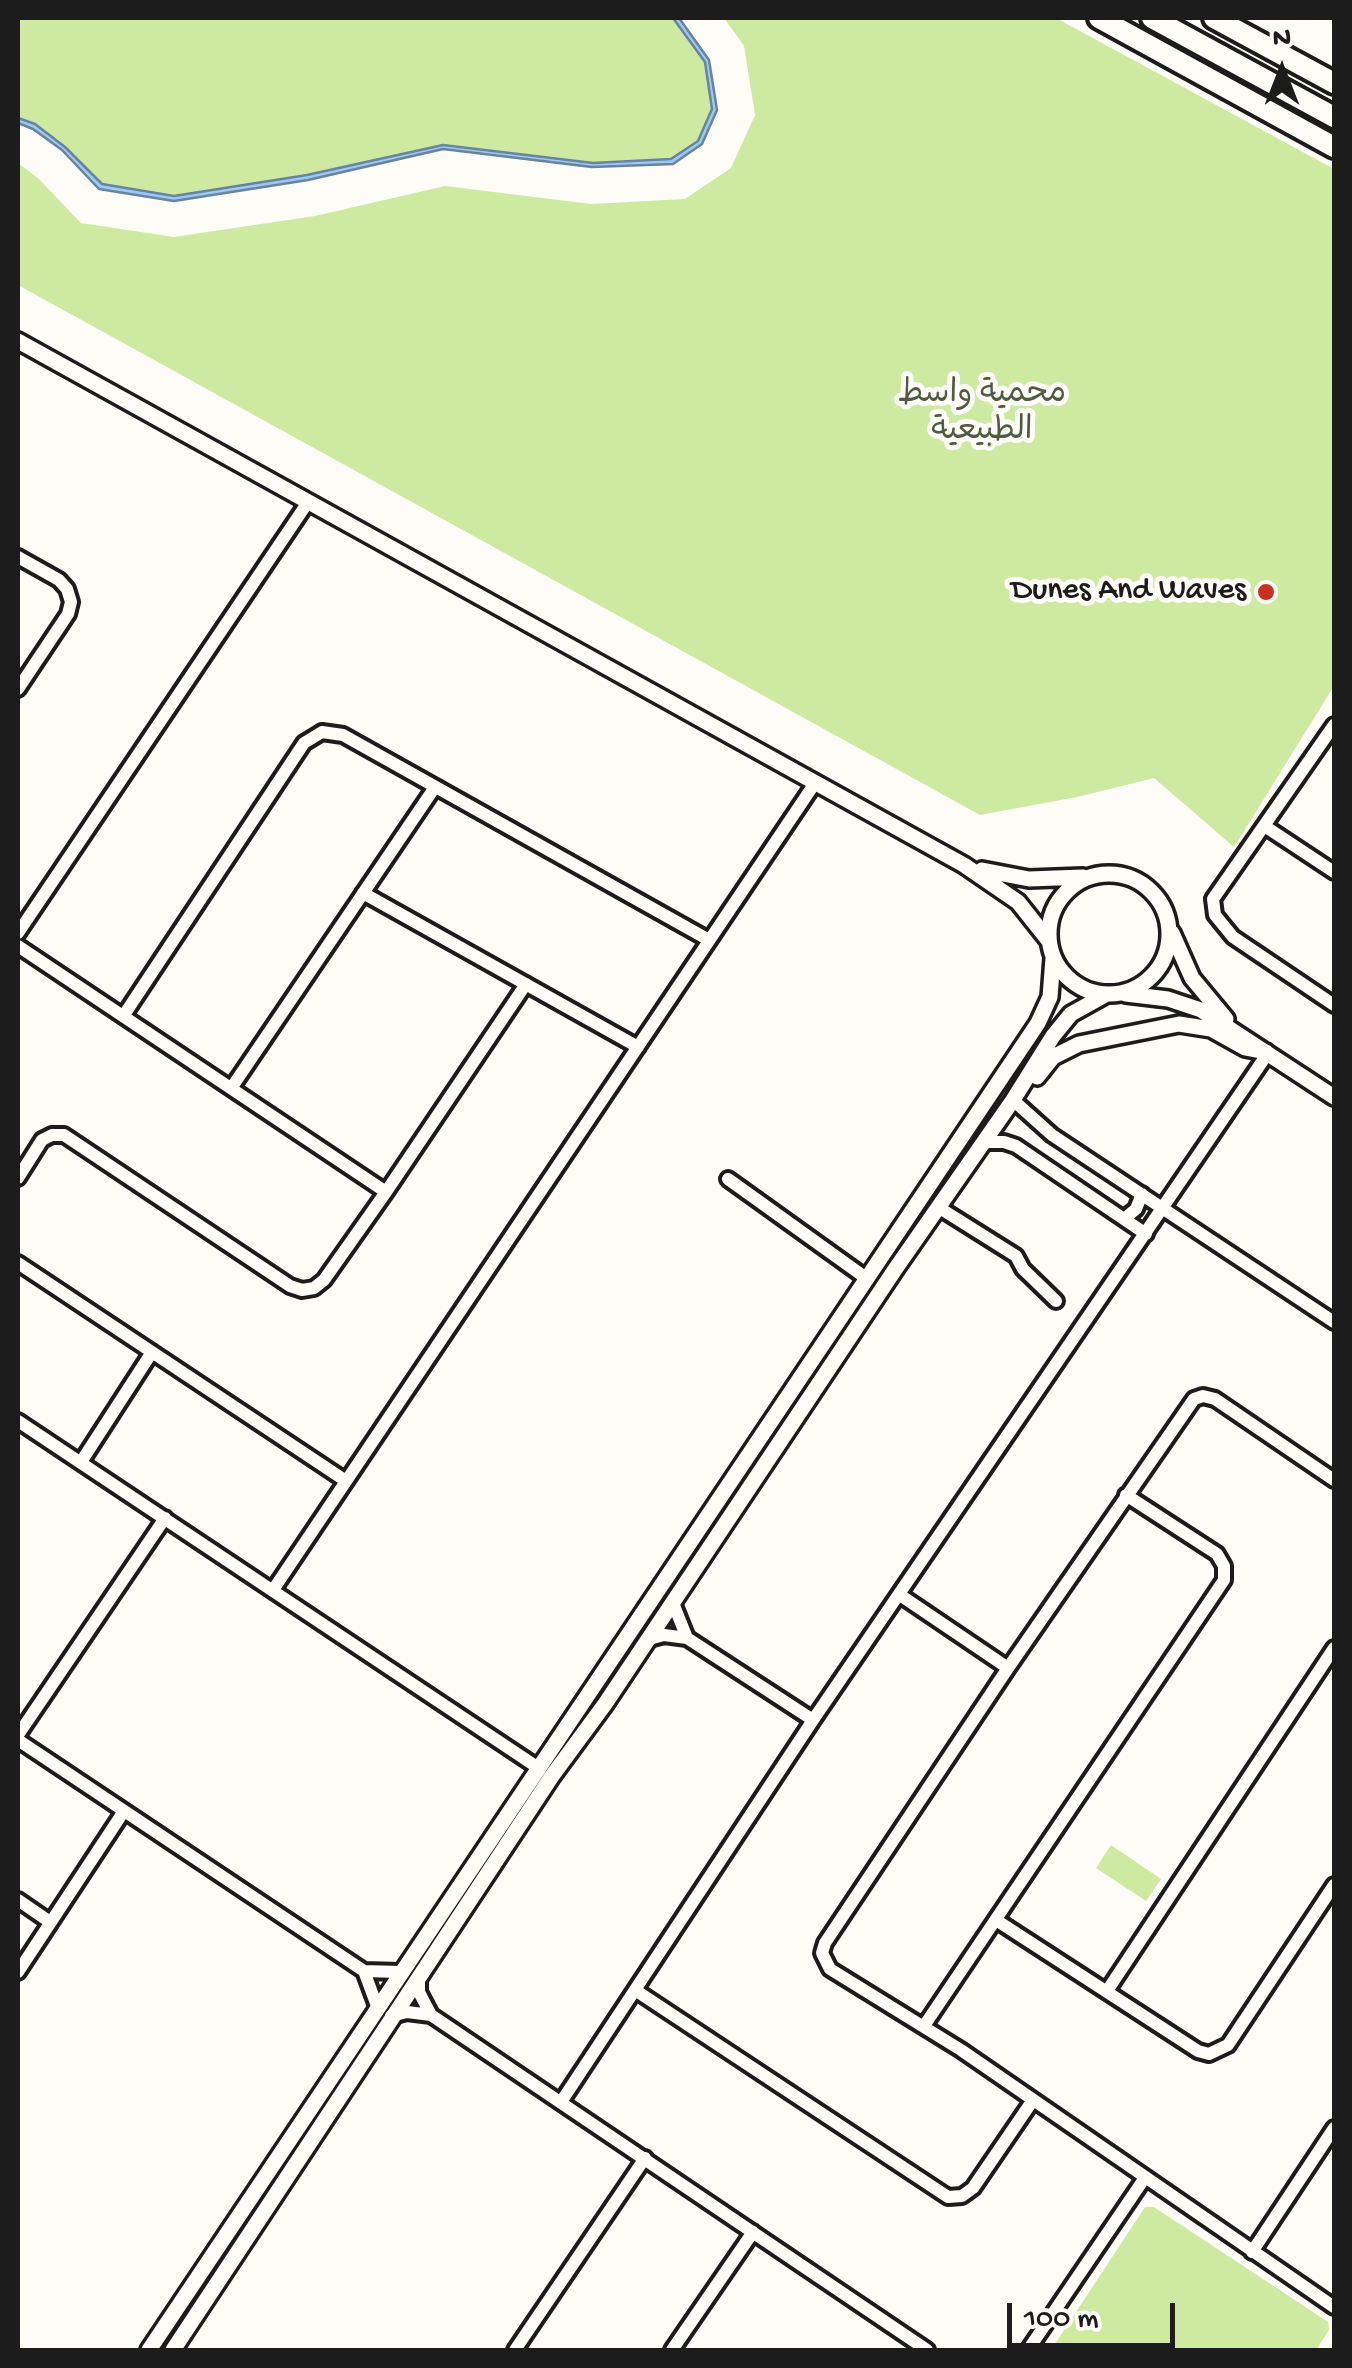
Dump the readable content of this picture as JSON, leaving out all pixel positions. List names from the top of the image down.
{
  "parks": ["محمية واسط الطبيعية"],
  "places": ["Dunes And Waves"],
  "scale_bar": "100 m",
  "north": "top"
}
